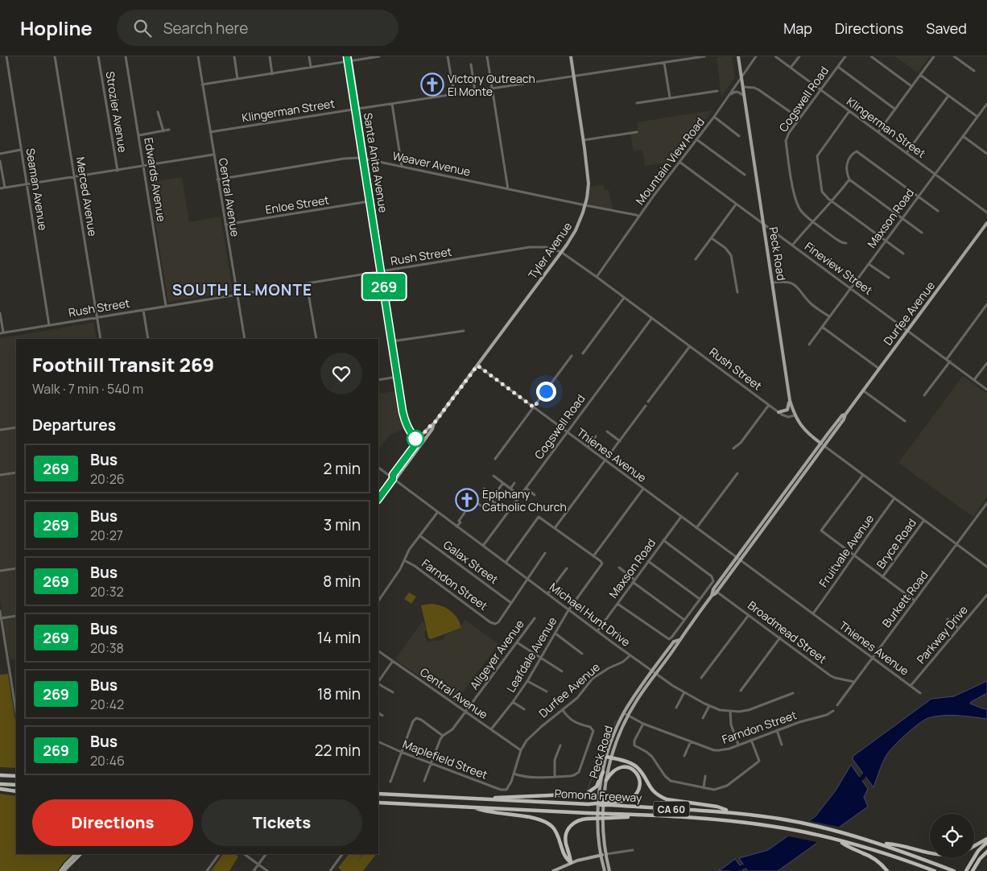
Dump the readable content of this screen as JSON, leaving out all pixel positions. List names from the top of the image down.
{
  "streets": {
    "highway": ["Pomona Freeway", "CA 60"],
    "main road": [
      "Santa Anita Avenue",
      "Tyler Avenue",
      "Peck Road",
      "Durfee Avenue"
    ],
    "street": [
      "Cogswell Road",
      "Klingerman Street",
      "Strozier Avenue",
      "Mountain View Road",
      "Weaver Avenue",
      "Edwards Avenue",
      "Seaman Avenue",
      "Merced Avenue",
      "Central Avenue",
      "Enloe Street",
      "Maxson Road",
      "Rush Street",
      "Fineview Street",
      "Thienes Avenue",
      "Bryce Road",
      "Fruitvale Avenue",
      "Galax Street",
      "Farndon Street",
      "Burkett Road",
      "Michael Hunt Drive",
      "Broadmead Street",
      "Parkway Drive",
      "Allgeyer Avenue",
      "Leafdale Avenue",
      "Maplefield Street"
    ]
  },
  "crossings": [
    ["Cogswell Road", "Klingerman Street"],
    ["Cogswell Road", "Rush Street"],
    ["Cogswell Road", "Thienes Avenue"],
    ["Cogswell Road", "Michael Hunt Drive"],
    ["Klingerman Street", "Santa Anita Avenue"],
    ["Klingerman Street", "Central Avenue"],
    ["Klingerman Street", "Maxson Road"],
    ["Klingerman Street", "Tyler Avenue"],
    ["Mountain View Road", "Weaver Avenue"],
    ["Mountain View Road", "Peck Road"],
    ["Mountain View Road", "Rush Street"],
    ["Mountain View Road", "Fineview Street"],
    ["Santa Anita Avenue", "Weaver Avenue"],
    ["Santa Anita Avenue", "Enloe Street"],
    ["Santa Anita Avenue", "Tyler Avenue"],
    ["Santa Anita Avenue", "Rush Street"],
    ["Weaver Avenue", "Central Avenue"],
    ["Weaver Avenue", "Tyler Avenue"],
    ["Edwards Avenue", "Rush Street"],
    ["Seaman Avenue", "Rush Street"],
    ["Merced Avenue", "Rush Street"],
    ["Central Avenue", "Enloe Street"],
    ["Central Avenue", "Rush Street"],
    ["Central Avenue", "Durfee Avenue"],
    ["Central Avenue", "Allgeyer Avenue"],
    ["Central Avenue", "Leafdale Avenue"],
    ["Maxson Road", "Fineview Street"],
    ["Maxson Road", "Thienes Avenue"],
    ["Maxson Road", "Michael Hunt Drive"],
    ["Tyler Avenue", "Rush Street"],
    ["Tyler Avenue", "Thienes Avenue"],
    ["Peck Road", "Rush Street"],
    ["Peck Road", "Fineview Street"],
    ["Peck Road", "Durfee Avenue"],
    ["Peck Road", "Farndon Street"],
    ["Peck Road", "Michael Hunt Drive"],
    ["Fineview Street", "Durfee Avenue"],
    ["Durfee Avenue", "Thienes Avenue"],
    ["Durfee Avenue", "Michael Hunt Drive"],
    ["Durfee Avenue", "Broadmead Street"],
    ["Durfee Avenue", "Maplefield Street"],
    ["Thienes Avenue", "Fruitvale Avenue"],
    ["Thienes Avenue", "Burkett Road"],
    ["Thienes Avenue", "Parkway Drive"],
    ["Galax Street", "Farndon Street"],
    ["Burkett Road", "Broadmead Street"],
    ["Michael Hunt Drive", "Leafdale Avenue"],
    ["Allgeyer Avenue", "Maplefield Street"]
  ],
  "districts": ["SOUTH EL MONTE"],
  "places": {
    "church": ["Victory Outreach El Monte", "Epiphany Catholic Church"]
  },
  "lines": ["bus line 269"],
  "page": {
    "header": "Hopline",
    "search": "Search here",
    "nav": ["Map", "Directions", "Saved"],
    "on_map": "269",
    "heading": [
      ["Foothill Transit 269", "Walk · 7 min · 540 m"],
      "Departures"
    ],
    "list": [
      {
        "mark": "269",
        "name": "Bus",
        "note": "20:26",
        "value": "2 min"
      },
      {
        "mark": "269",
        "name": "Bus",
        "note": "20:27",
        "value": "3 min"
      },
      {
        "mark": "269",
        "name": "Bus",
        "note": "20:32",
        "value": "8 min"
      },
      {
        "mark": "269",
        "name": "Bus",
        "note": "20:38",
        "value": "14 min"
      },
      {
        "mark": "269",
        "name": "Bus",
        "note": "20:42",
        "value": "18 min"
      },
      {
        "mark": "269",
        "name": "Bus",
        "note": "20:46",
        "value": "22 min"
      }
    ],
    "buttons": ["Directions", "Tickets"]
  }
}
